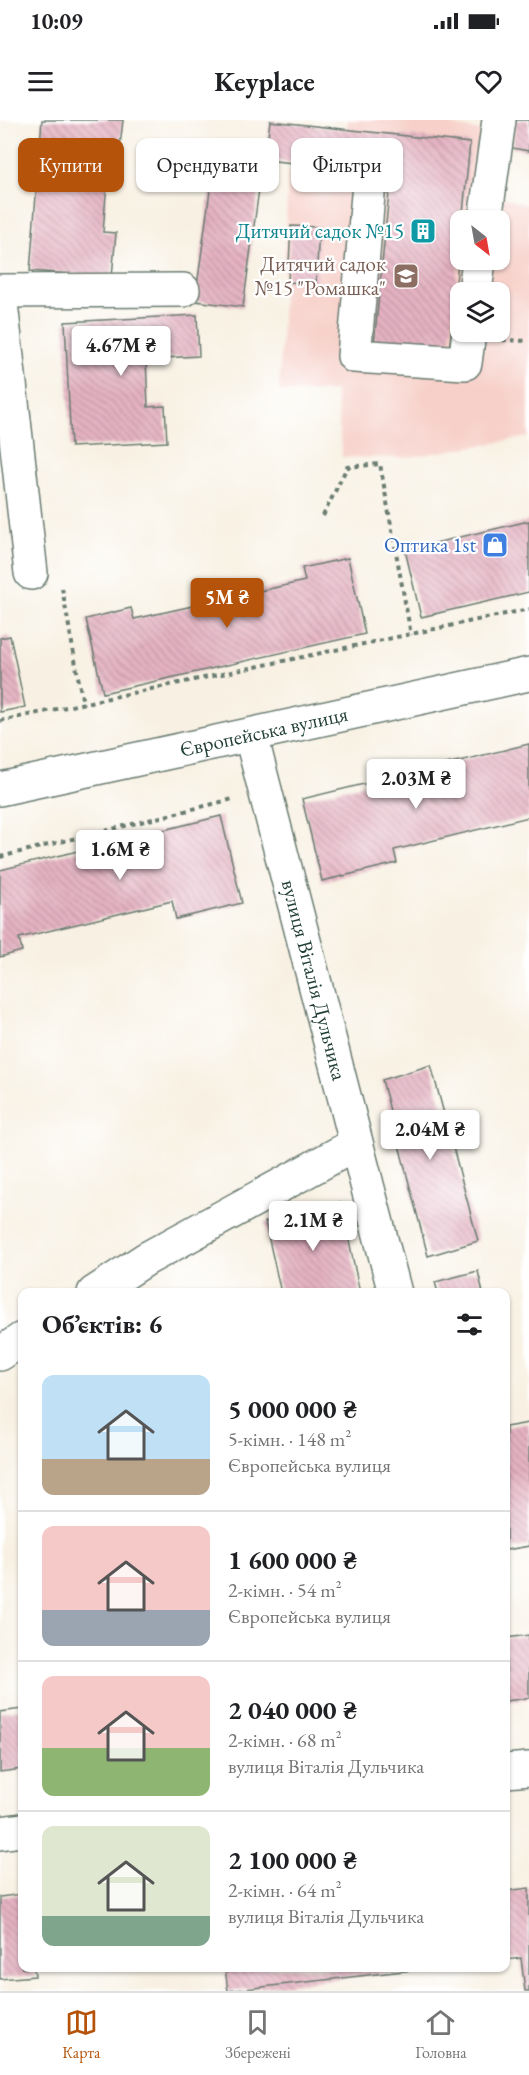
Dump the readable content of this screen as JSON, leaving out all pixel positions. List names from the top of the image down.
{
  "streets": {
    "street": ["Європейська вулиця", "вулиця Віталія Дульчика"]
  },
  "crossings": [
    ["Європейська вулиця", "вулиця Віталія Дульчика"]
  ],
  "places": {
    "building": ["Дитячий садок №15"],
    "school or university": ["Дитячий садок №15 \"Ромашка\""],
    "shop": ["Оптика 1st"]
  },
  "north": "bottom right",
  "page": {
    "status": "10:09",
    "header": "Keyplace",
    "chip": ["Купити", "Орендувати", "Фільтри"],
    "price": [
      "4.67M ₴",
      "5M ₴",
      "2.03M ₴",
      "1.6M ₴",
      "2.04M ₴",
      "2.1M ₴"
    ],
    "heading": "Об’єктів: 6",
    "list": [
      {
        "name": "5 000 000 ₴",
        "note": "5-кімн. · 148 m² · Європейська вулиця"
      },
      {
        "name": "1 600 000 ₴",
        "note": "2-кімн. · 54 m² · Європейська вулиця"
      },
      {
        "name": "2 040 000 ₴",
        "note": "2-кімн. · 68 m² · вулиця Віталія Дульчика"
      },
      {
        "name": "2 100 000 ₴",
        "note": "2-кімн. · 64 m² · вулиця Віталія Дульчика"
      }
    ],
    "tabs": ["Карта", "Збережені", "Головна"]
  }
}
